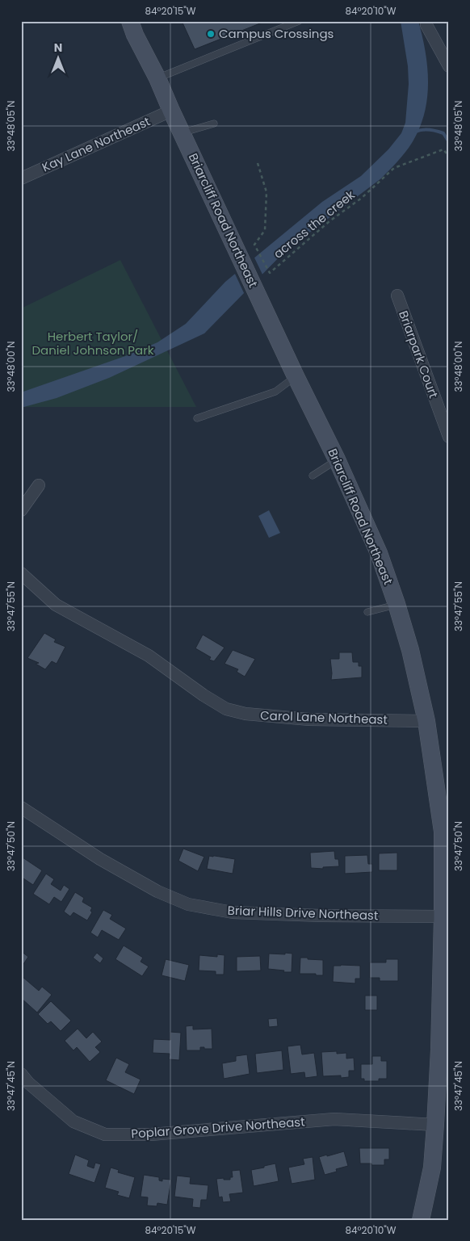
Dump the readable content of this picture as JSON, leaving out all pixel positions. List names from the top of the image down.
{
  "streets": {
    "main road": ["Briarcliff Road Northeast"],
    "street": [
      "Kay Lane Northeast",
      "Briarpark Court",
      "Carol Lane Northeast",
      "Briar Hills Drive Northeast",
      "Poplar Grove Drive Northeast"
    ],
    "path": ["across the creek"]
  },
  "crossings": [
    ["Kay Lane Northeast", "Briarcliff Road Northeast"],
    ["Briarcliff Road Northeast", "Carol Lane Northeast"],
    ["Briarcliff Road Northeast", "Briar Hills Drive Northeast"],
    ["Briarcliff Road Northeast", "Poplar Grove Drive Northeast"]
  ],
  "parks": ["Herbert Taylor/ Daniel Johnson Park"],
  "places": ["Campus Crossings"],
  "north": "top",
  "coordinates": [
    "84°20'15\"W",
    "84°20'10\"W",
    "33°48'05\"N",
    "33°48'00\"N",
    "33°47'55\"N",
    "33°47'50\"N",
    "33°47'45\"N"
  ]
}
